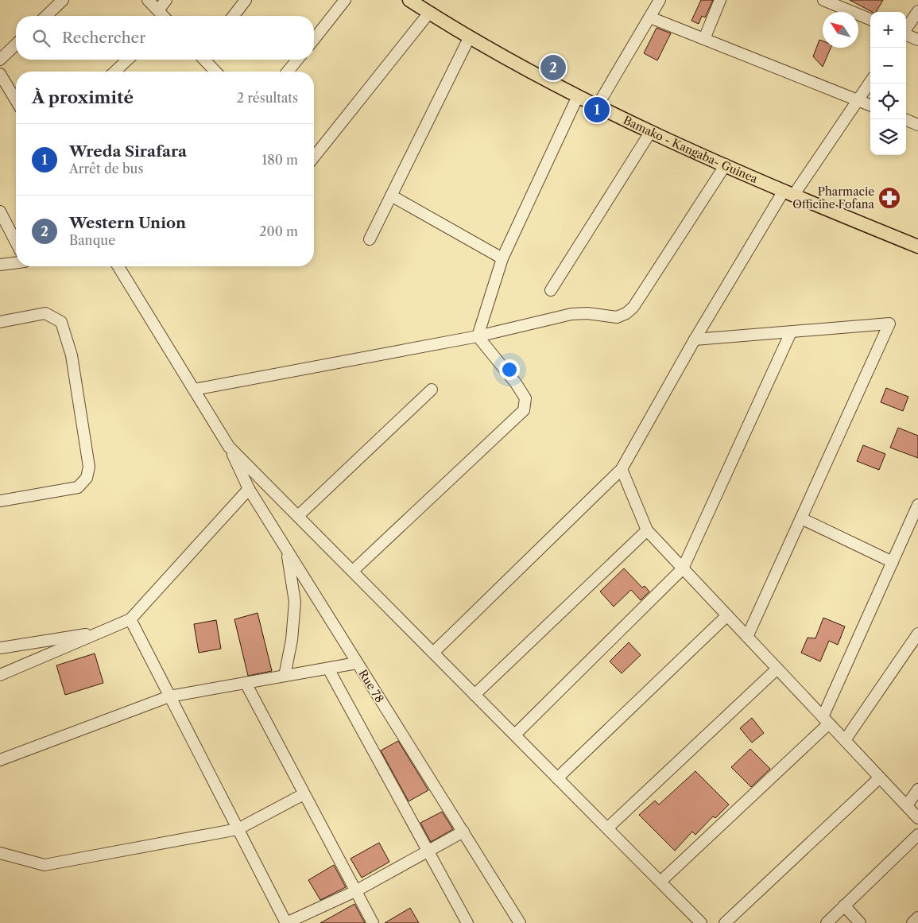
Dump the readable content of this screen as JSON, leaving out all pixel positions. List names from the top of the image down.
{
  "streets": {
    "main road": ["Bamako - Kangaba- Guinea"],
    "street": ["Rue 78"]
  },
  "places": {
    "pharmacy": ["Pharmacie Officine Fofana"]
  },
  "north": "top left",
  "page": {
    "map_buttons": ["+", "−"],
    "search": "Rechercher",
    "pins": ["2", "1"],
    "heading": ["À proximité", "2 résultats"],
    "list": [
      {
        "mark": "1",
        "name": "Wreda Sirafara",
        "note": "Arrêt de bus",
        "value": "180 m"
      },
      {
        "mark": "2",
        "name": "Western Union",
        "note": "Banque",
        "value": "200 m"
      }
    ]
  }
}
